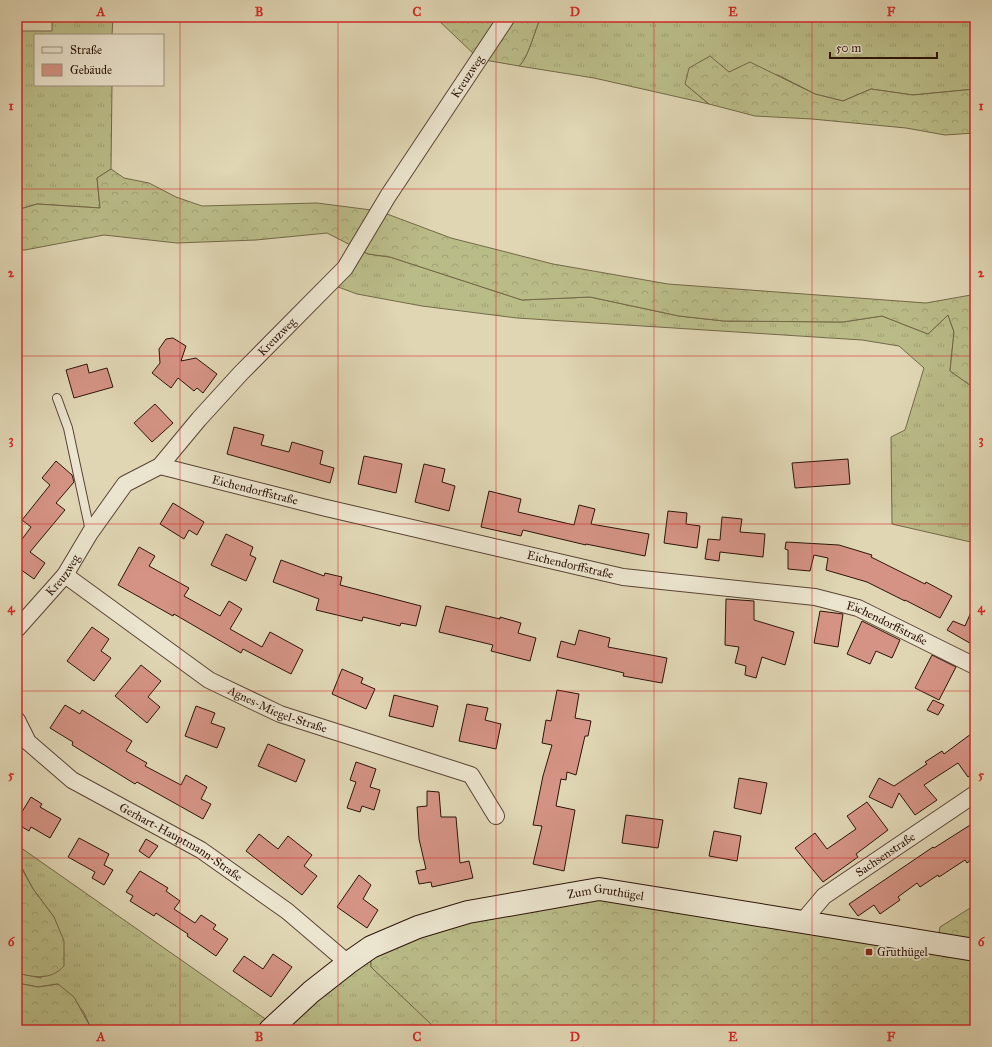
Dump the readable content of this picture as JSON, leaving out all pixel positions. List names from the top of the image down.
{
  "streets": {
    "street": [
      "Kreuzweg",
      "Eichendorffstraße",
      "Agnes-Miegel-Straße",
      "Gerhart-Hauptmann-Straße",
      "Sachsenstraße",
      "Zum Gruthügel"
    ]
  },
  "crossings": [
    ["Kreuzweg", "Eichendorffstraße"],
    ["Kreuzweg", "Agnes-Miegel-Straße"],
    ["Gerhart-Hauptmann-Straße", "Zum Gruthügel"],
    ["Sachsenstraße", "Zum Gruthügel"]
  ],
  "places": {
    "transit": ["Gruthügel"]
  },
  "legend": ["Straße", "Gebäude"],
  "scale_bar": "50 m",
  "grid": {
    "columns": [
      "A",
      "B",
      "C",
      "D",
      "E",
      "F"
    ],
    "rows": [
      "1",
      "2",
      "3",
      "4",
      "5",
      "6"
    ]
  }
}
